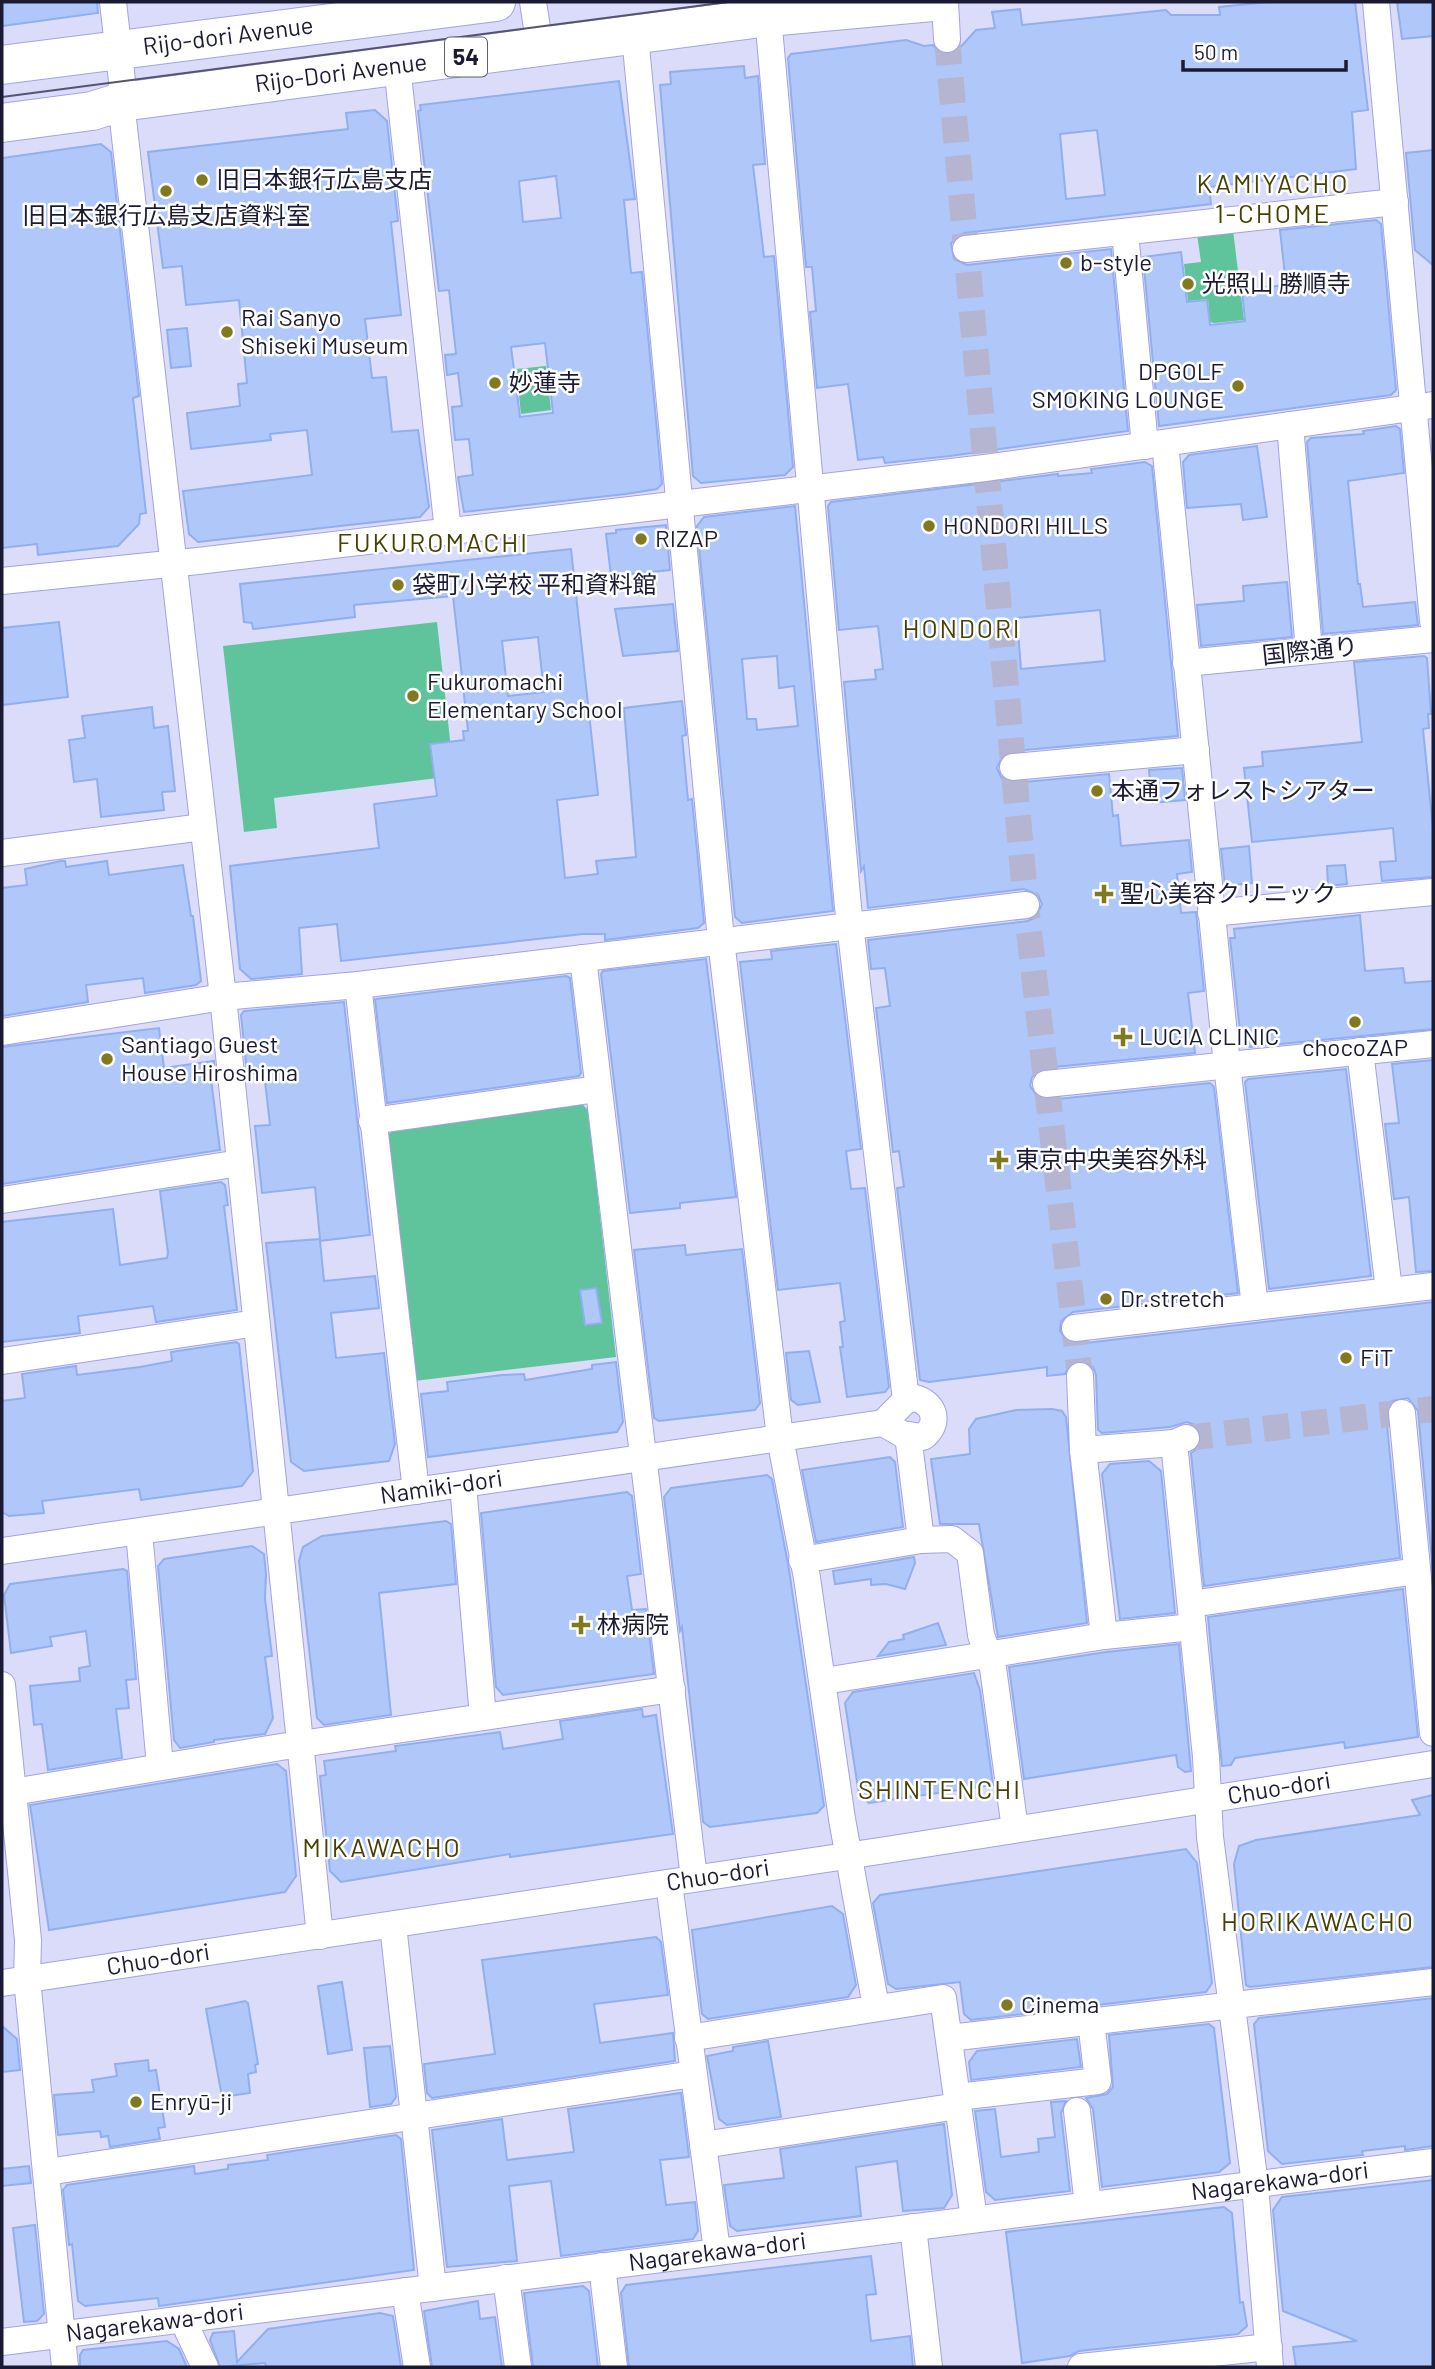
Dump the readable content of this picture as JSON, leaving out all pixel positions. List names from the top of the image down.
{
  "streets": {
    "highway": ["Rijo-dori Avenue", "54", "Rijo-Dori Avenue"],
    "street": [
      "国際通り",
      "Namiki-dori",
      "Chuo-dori",
      "Nagarekawa-dori"
    ]
  },
  "districts": [
    "KAMIYACHO 1-CHOME",
    "FUKUROMACHI",
    "HONDORI",
    "SHINTENCHI",
    "MIKAWACHO",
    "HORIKAWACHO"
  ],
  "places": {
    "other": [
      "旧日本銀行広島支店",
      "旧日本銀行広島支店資料室",
      "b-style",
      "光照山 勝順寺",
      "Rai Sanyo Shiseki Museum",
      "妙蓮寺",
      "DPGOLF SMOKING LOUNGE",
      "HONDORI HILLS",
      "RIZAP",
      "袋町小学校 平和資料館",
      "Fukuromachi Elementary School",
      "本通フォレストシアター",
      "chocoZAP",
      "Santiago Guest House Hiroshima",
      "Dr.stretch",
      "FiT",
      "Cinema",
      "Enryū-ji"
    ],
    "health": [
      "聖心美容クリニック",
      "LUCIA CLINIC",
      "東京中央美容外科",
      "林病院"
    ]
  },
  "scale_bar": "50 m"
}
